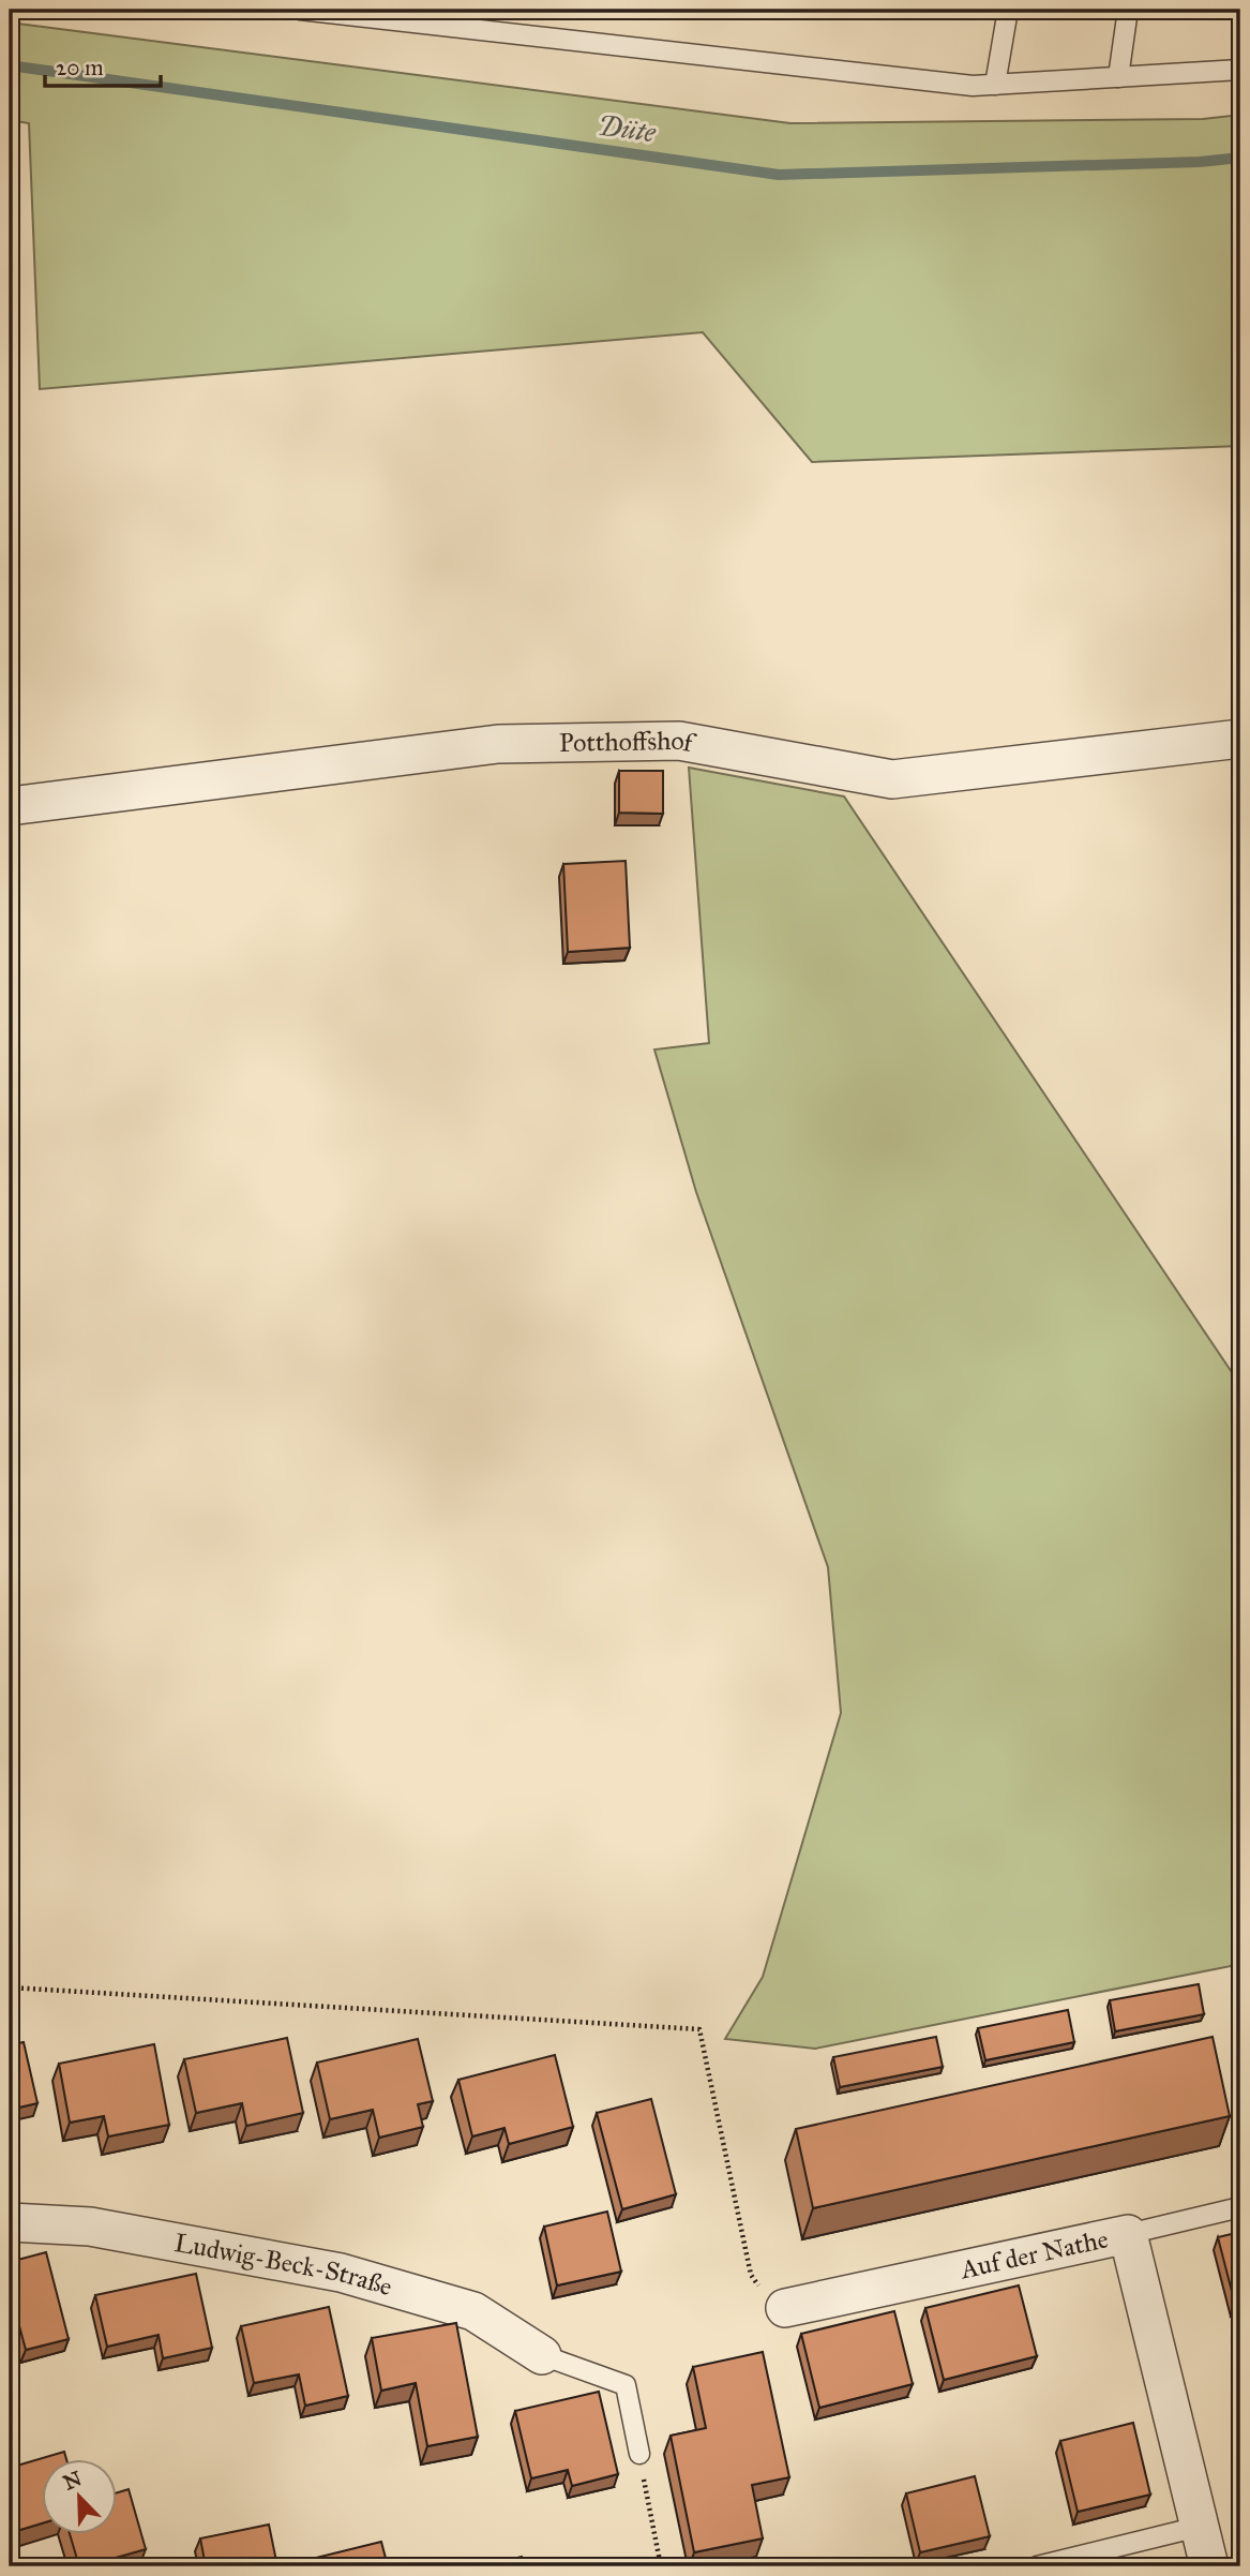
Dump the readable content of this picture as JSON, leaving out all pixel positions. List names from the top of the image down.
{
  "streets": {
    "street": ["Potthoffshof", "Auf der Nathe", "Ludwig-Beck-Straße"]
  },
  "water": ["Düte"],
  "scale_bar": "20 m",
  "north": "top left"
}
